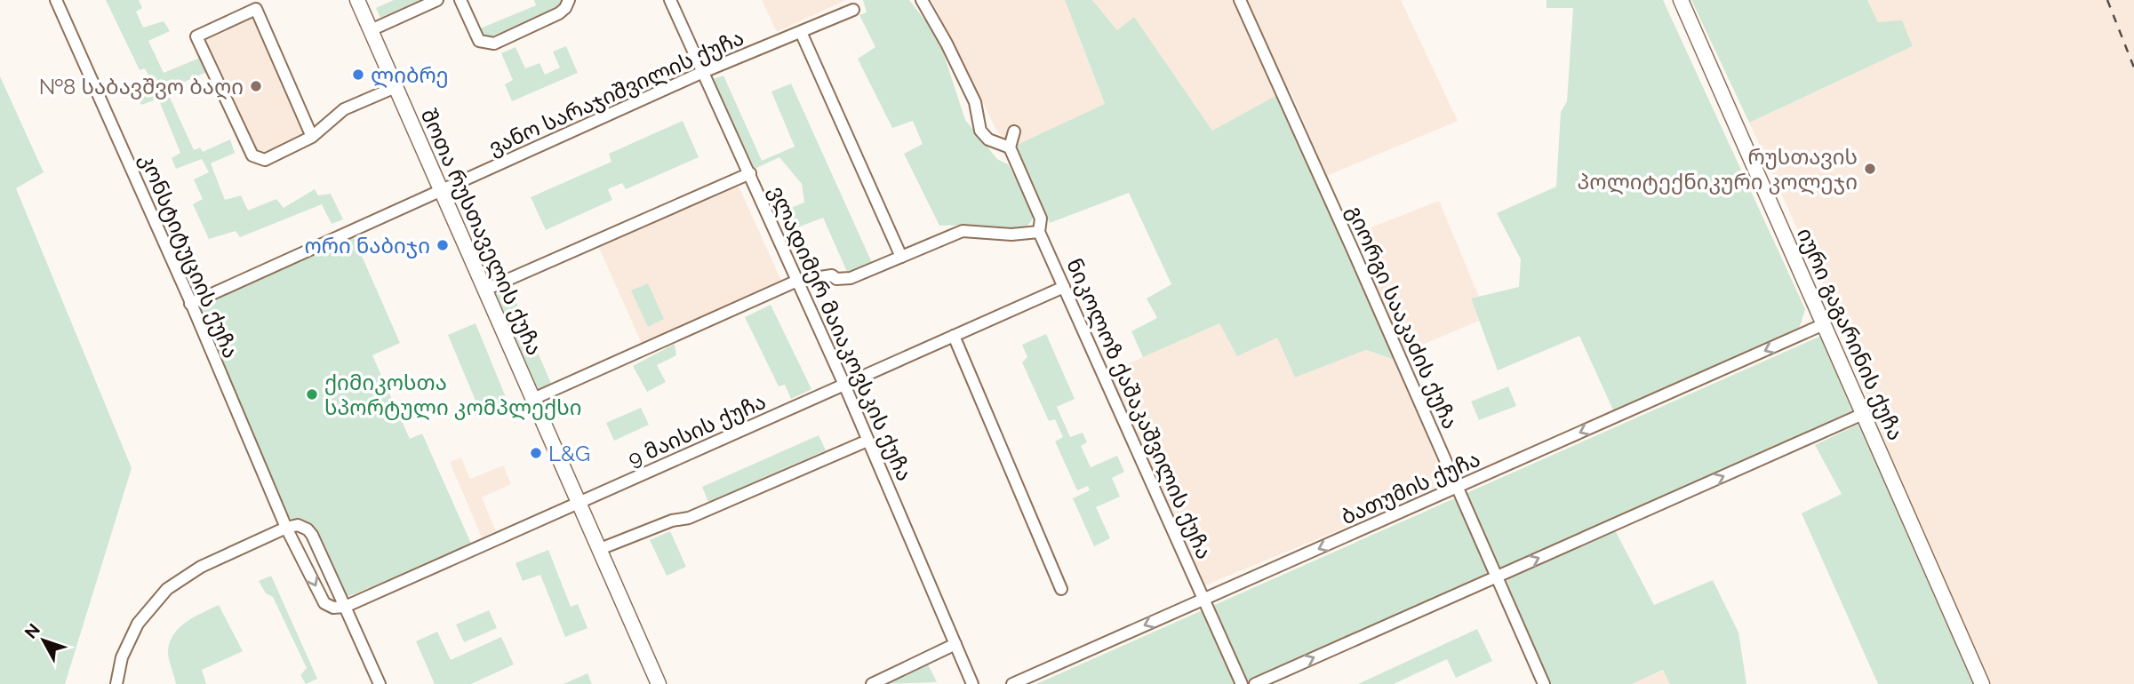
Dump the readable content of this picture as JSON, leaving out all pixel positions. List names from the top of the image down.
{
  "streets": {
    "street": [
      "ვანო სარაჯიშვილის ქუჩა",
      "შოთა რუსთაველის ქუჩა",
      "კონსტიტუციის ქუჩა",
      "გიორგი სააკაძის ქუჩა",
      "ვლადიმერ მაიაკოვსკის ქუჩა",
      "იური გაგარინის ქუჩა",
      "ნიკოლოზ ქაშაკაშვილის ქუჩა",
      "9 მაისის ქუჩა",
      "ბათუმის ქუჩა"
    ]
  },
  "crossings": [
    ["ვანო სარაჯიშვილის ქუჩა", "შოთა რუსთაველის ქუჩა"],
    ["ვანო სარაჯიშვილის ქუჩა", "კონსტიტუციის ქუჩა"],
    ["ვანო სარაჯიშვილის ქუჩა", "ვლადიმერ მაიაკოვსკის ქუჩა"],
    ["შოთა რუსთაველის ქუჩა", "9 მაისის ქუჩა"],
    ["კონსტიტუციის ქუჩა", "9 მაისის ქუჩა"],
    ["გიორგი სააკაძის ქუჩა", "ბათუმის ქუჩა"],
    ["ვლადიმერ მაიაკოვსკის ქუჩა", "9 მაისის ქუჩა"],
    ["იური გაგარინის ქუჩა", "ბათუმის ქუჩა"],
    ["ნიკოლოზ ქაშაკაშვილის ქუჩა", "9 მაისის ქუჩა"],
    ["ნიკოლოზ ქაშაკაშვილის ქუჩა", "ბათუმის ქუჩა"]
  ],
  "one_way": ["ბათუმის ქუჩა"],
  "places": [
    "ლიბრე",
    "№8 საბავშვო ბაღი",
    "რუსთავის პოლიტექნიკური კოლეჯი",
    "ორი ნაბიჯი",
    "ქიმიკოსთა სპორტული კომპლექსი",
    "L&G"
  ],
  "north": "top left"
}
